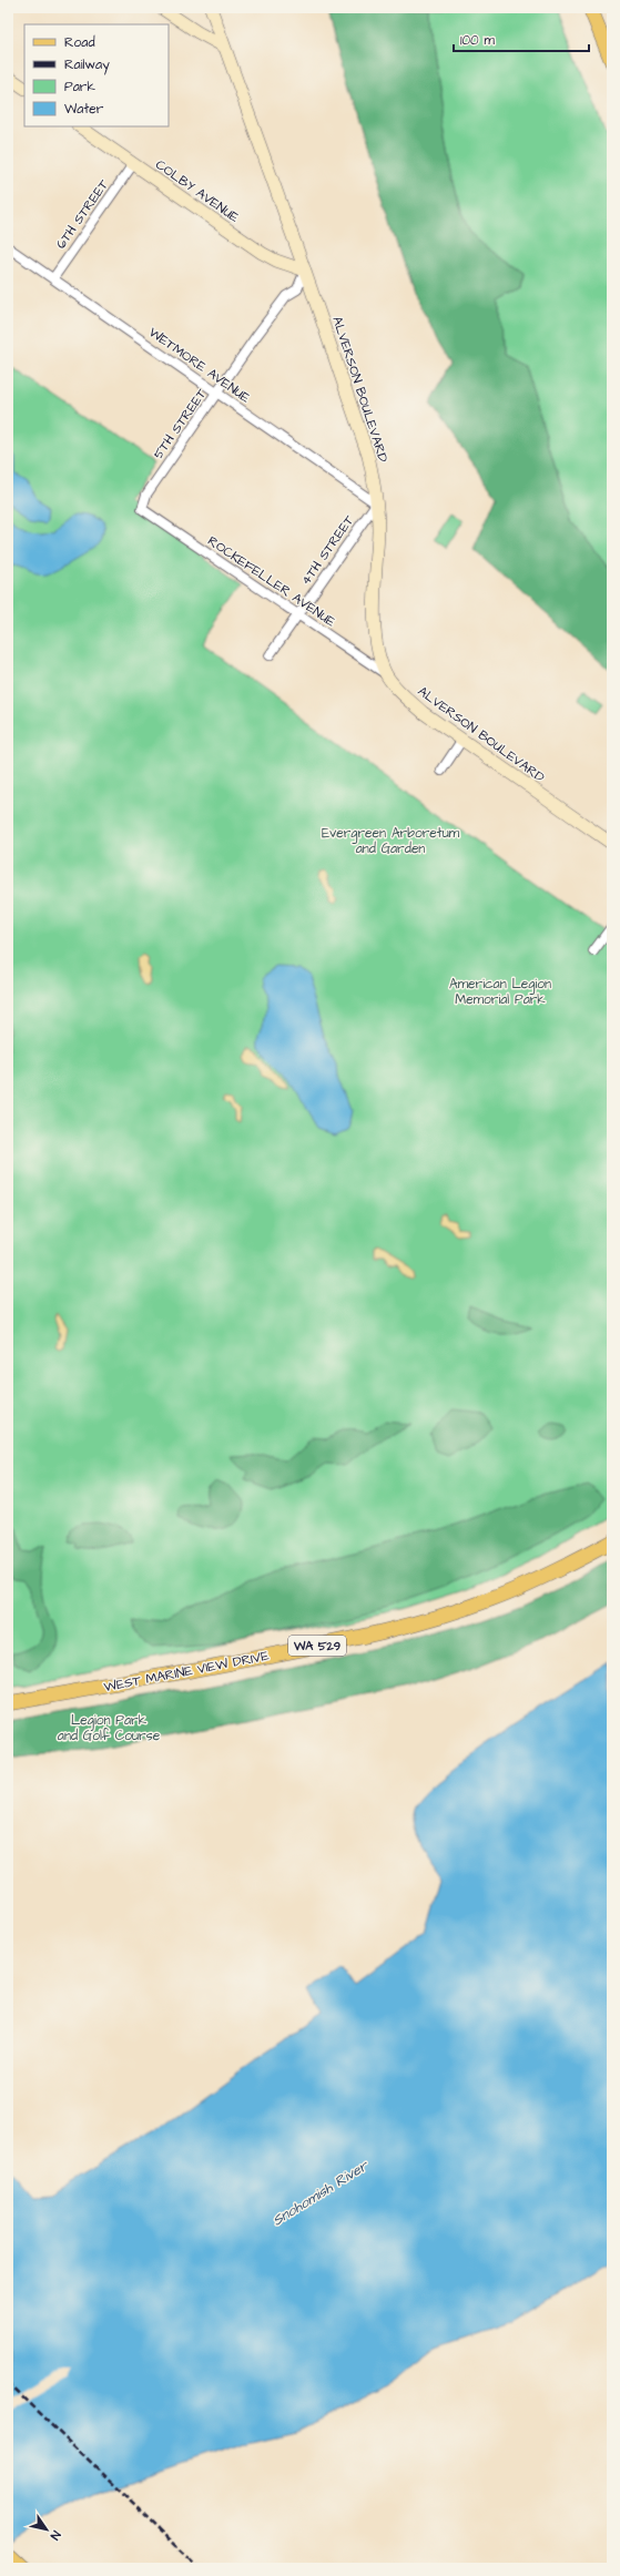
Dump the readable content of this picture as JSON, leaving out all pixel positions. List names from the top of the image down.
{
  "streets": {
    "main road": [
      "COLBY AVENUE",
      "ALVERSON BOULEVARD",
      "WA 529",
      "WEST MARINE VIEW DRIVE"
    ],
    "street": [
      "6TH STREET",
      "WETMORE AVENUE",
      "5TH STREET",
      "4TH STREET",
      "ROCKEFELLER AVENUE"
    ]
  },
  "crossings": [
    ["COLBY AVENUE", "6TH STREET"],
    ["COLBY AVENUE", "ALVERSON BOULEVARD"],
    ["COLBY AVENUE", "5TH STREET"],
    ["6TH STREET", "WETMORE AVENUE"],
    ["WETMORE AVENUE", "ALVERSON BOULEVARD"],
    ["WETMORE AVENUE", "5TH STREET"],
    ["WETMORE AVENUE", "4TH STREET"],
    ["ALVERSON BOULEVARD", "5TH STREET"],
    ["ALVERSON BOULEVARD", "4TH STREET"],
    ["ALVERSON BOULEVARD", "ROCKEFELLER AVENUE"],
    ["5TH STREET", "ROCKEFELLER AVENUE"],
    ["4TH STREET", "ROCKEFELLER AVENUE"]
  ],
  "water": ["Snohomish River"],
  "parks": ["Evergreen Arboretum and Garden", "American Legion Memorial Park", "Legion Park and Golf Course"],
  "legend": [
    "Road",
    "Railway",
    "Park",
    "Water"
  ],
  "scale_bar": "100 m",
  "north": "bottom right"
}
